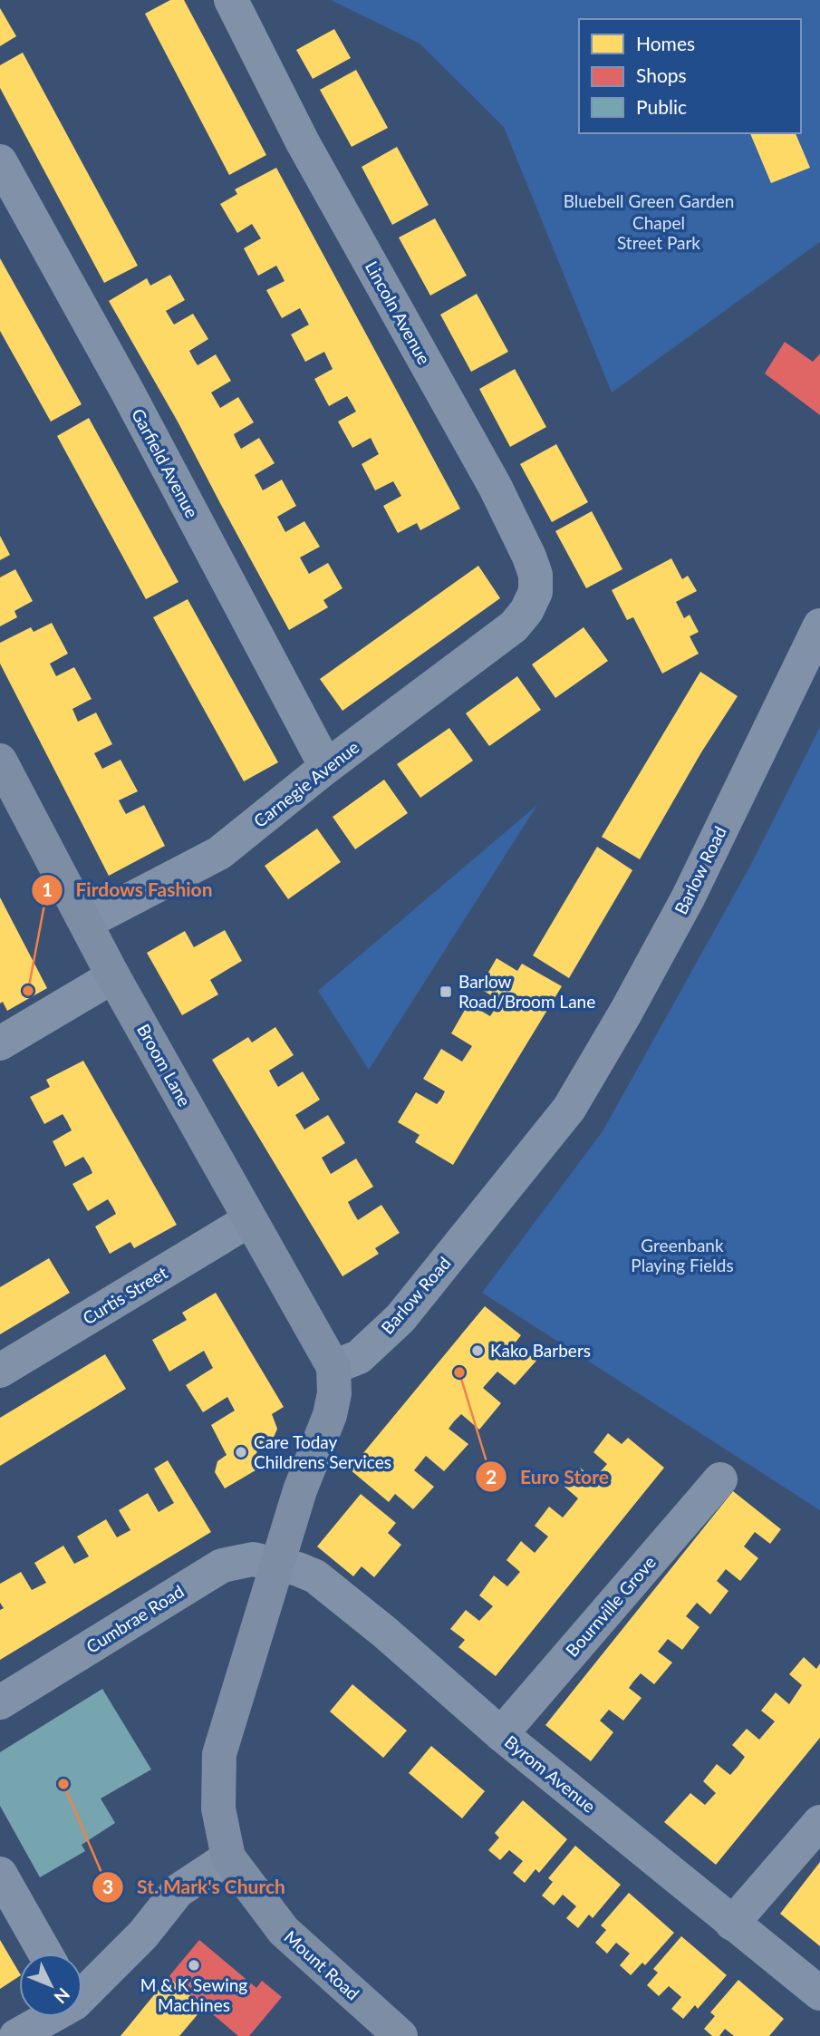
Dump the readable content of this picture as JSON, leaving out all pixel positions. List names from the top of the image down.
{
  "streets": {
    "main road": ["Broom Lane", "Mount Road"],
    "street": [
      "Lincoln Avenue",
      "Garfield Avenue",
      "Carnegie Avenue",
      "Barlow Road",
      "Curtis Street",
      "Bournville Grove",
      "Cumbrae Road",
      "Byrom Avenue"
    ]
  },
  "crossings": [
    ["Lincoln Avenue", "Carnegie Avenue"],
    ["Garfield Avenue", "Carnegie Avenue"],
    ["Carnegie Avenue", "Broom Lane"],
    ["Barlow Road", "Broom Lane"],
    ["Broom Lane", "Curtis Street"],
    ["Bournville Grove", "Byrom Avenue"],
    ["Cumbrae Road", "Byrom Avenue"]
  ],
  "parks": ["Bluebell Green Garden", "Chapel Street Park", "Greenbank Playing Fields"],
  "places": {
    "other": [
      "Firdows Fashion",
      "Kako Barbers",
      "Euro Store",
      "Care Today Childrens Services",
      "St. Mark's Church",
      "M & K Sewing Machines"
    ],
    "transit": ["Barlow Road/Broom Lane"]
  },
  "legend": ["Homes", "Shops", "Public"],
  "north": "bottom right"
}
